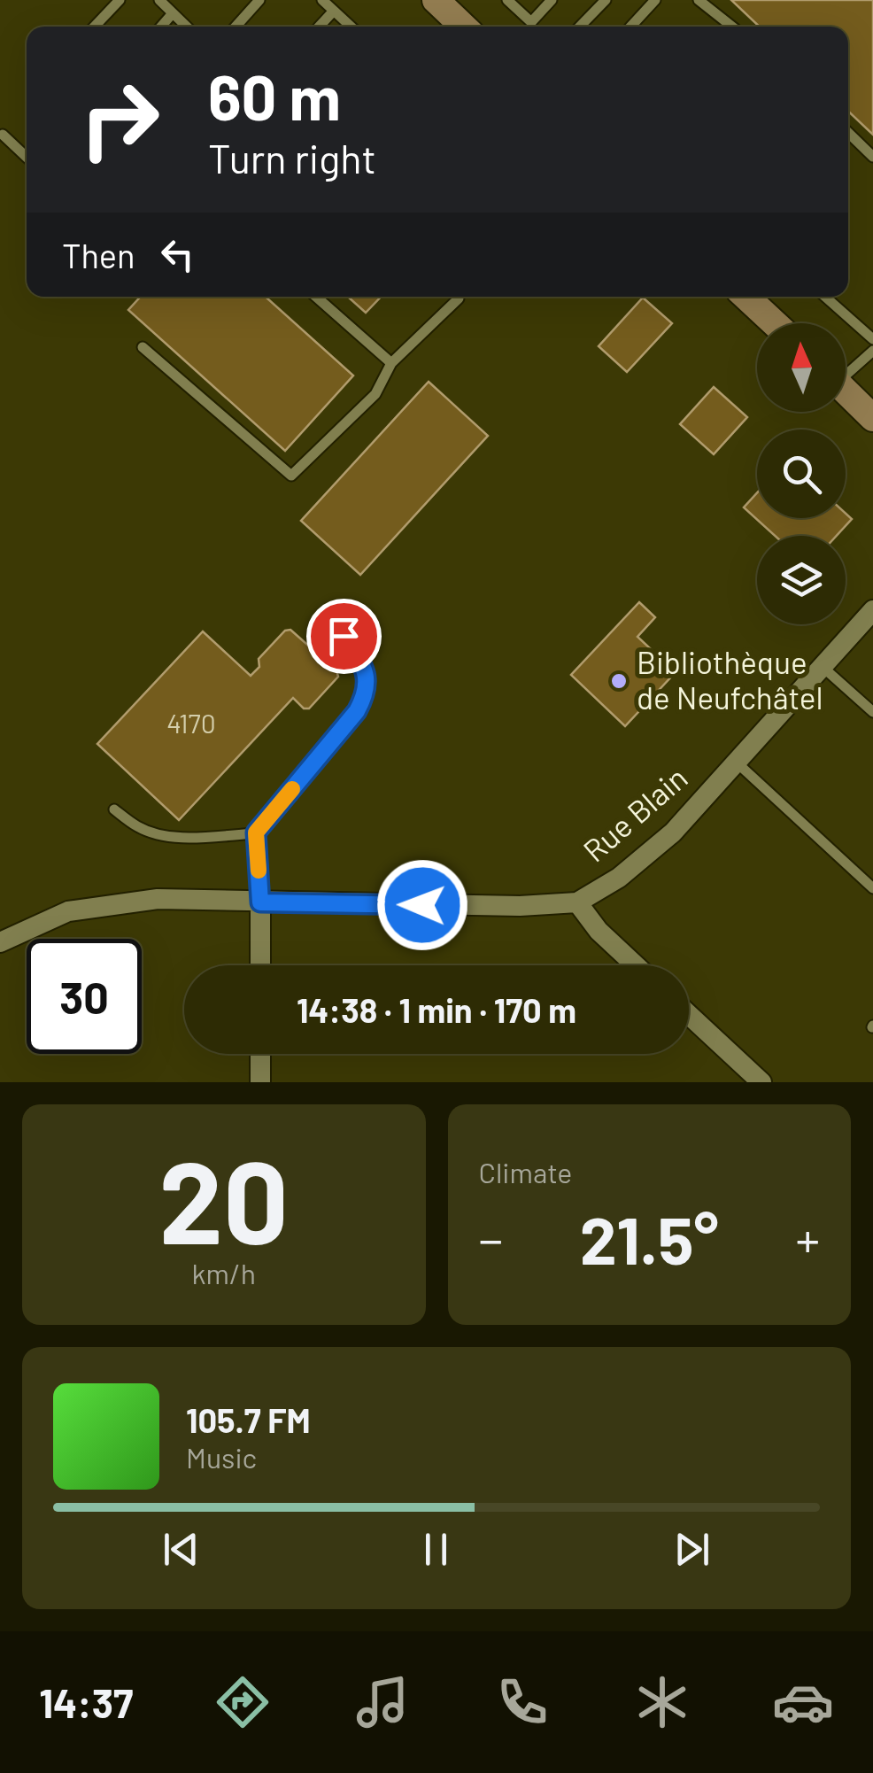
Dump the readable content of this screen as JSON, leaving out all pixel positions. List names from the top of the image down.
{
  "streets": {
    "street": ["Rue Blain"]
  },
  "places": ["Bibliothèque de Neufchâtel"],
  "house_numbers": ["4170"],
  "north": "top",
  "page": {
    "turn": ["60 m", "Turn right"],
    "then": "Then",
    "limit": "30",
    "trip": "14:38 · 1 min · 170 m",
    "tile": [
      ["20", "km/h"],
      "Climate"
    ],
    "heat": ["−", "21.5°", "+"],
    "song": ["105.7 FM", "Music"],
    "tabs": "14:37"
  }
}
